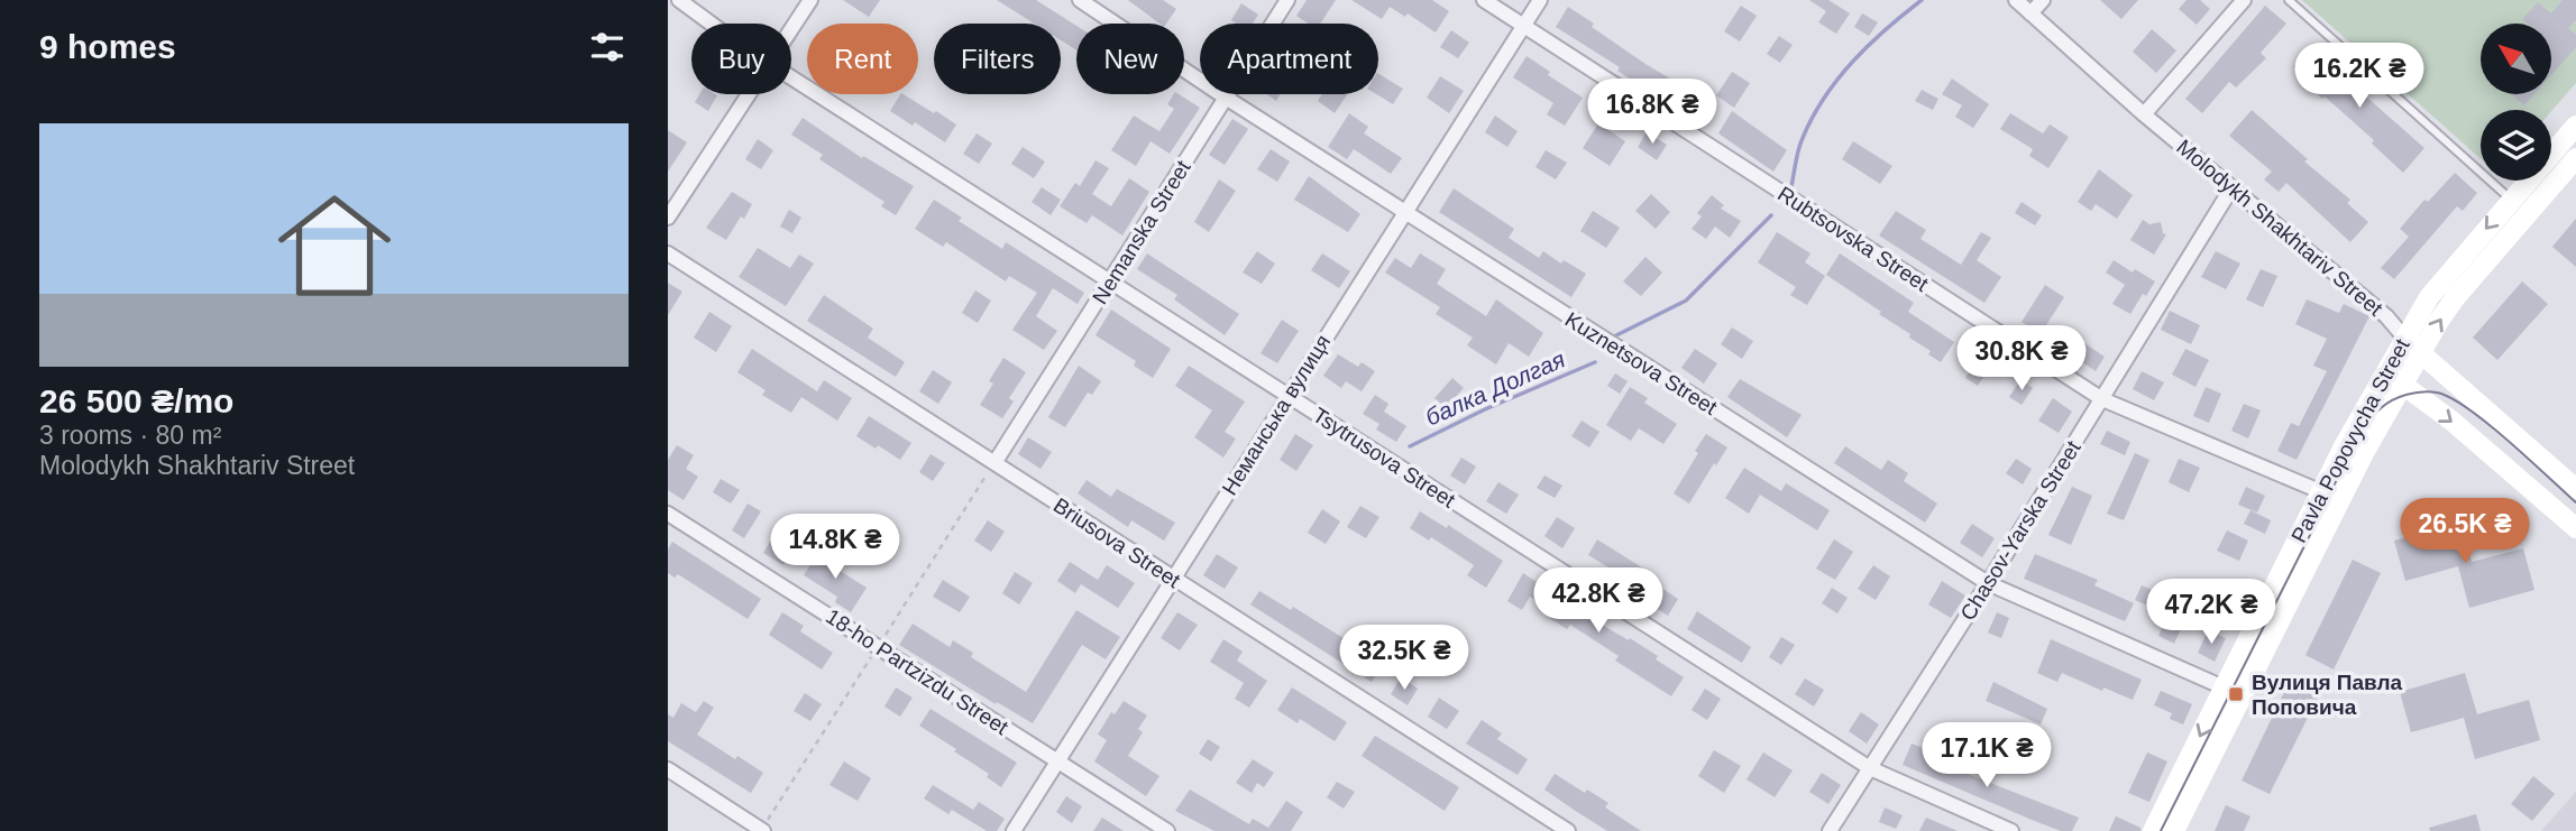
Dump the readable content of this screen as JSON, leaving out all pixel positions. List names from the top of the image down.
{
  "streets": {
    "main road": ["Molodykh Shakhtariv Street", "Pavla Popovycha Street"],
    "street": [
      "Nemanska Street",
      "Rubtsovska Street",
      "Kuznetsova Street",
      "Неманська вулиця",
      "Tsytrusova Street",
      "Chasov-Yarska Street",
      "Briusova Street",
      "18-ho Partzizdu Street"
    ]
  },
  "crossings": [
    ["Molodykh Shakhtariv Street", "Pavla Popovycha Street"],
    ["Molodykh Shakhtariv Street", "Chasov-Yarska Street"],
    ["Nemanska Street", "Kuznetsova Street"],
    ["Nemanska Street", "Tsytrusova Street"],
    ["Nemanska Street", "Briusova Street"],
    ["Rubtsovska Street", "Неманська вулиця"],
    ["Rubtsovska Street", "Pavla Popovycha Street"],
    ["Rubtsovska Street", "Chasov-Yarska Street"],
    ["Kuznetsova Street", "Неманська вулиця"],
    ["Kuznetsova Street", "Pavla Popovycha Street"],
    ["Kuznetsova Street", "Chasov-Yarska Street"],
    ["Неманська вулиця", "Tsytrusova Street"],
    ["Неманська вулиця", "Briusova Street"],
    ["Неманська вулиця", "18-ho Partzizdu Street"],
    ["Tsytrusova Street", "Chasov-Yarska Street"]
  ],
  "water": ["балка Долгая"],
  "places": {
    "transit": ["Вулиця Павла Поповича"]
  },
  "north": "top left",
  "page": {
    "heading": "9 homes",
    "chip": [
      "Buy",
      "Rent",
      "Filters",
      "New",
      "Apartment"
    ],
    "price": [
      "16.2K ₴",
      "16.8K ₴",
      "30.8K ₴",
      "26.5K ₴",
      "14.8K ₴",
      "42.8K ₴",
      "47.2K ₴",
      "32.5K ₴",
      "17.1K ₴"
    ],
    "list": [
      {
        "name": "26 500 ₴/mo",
        "note": "3 rooms · 80 m² · Molodykh Shakhtariv Street"
      }
    ]
  }
}
